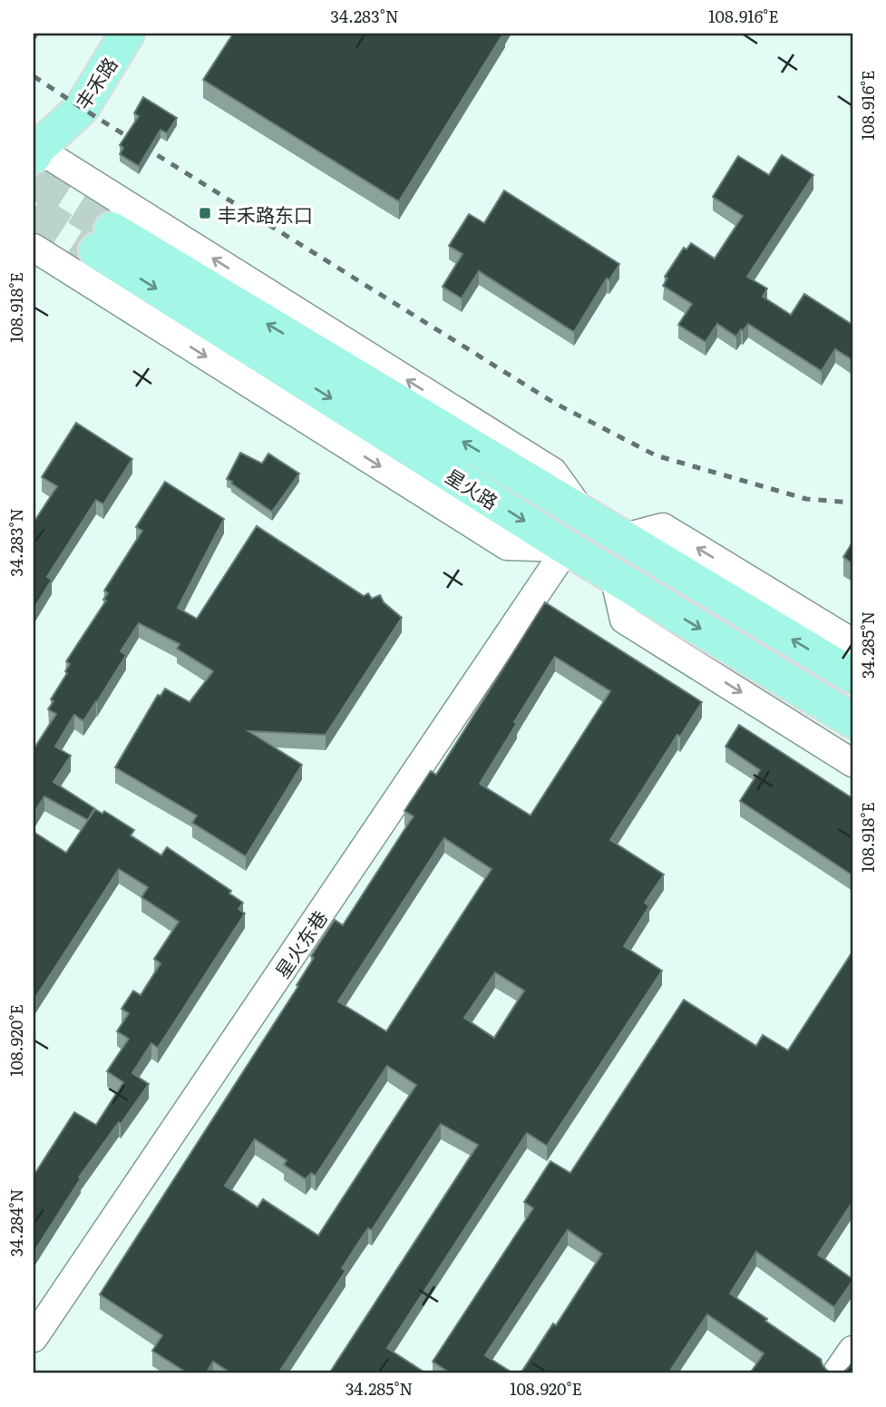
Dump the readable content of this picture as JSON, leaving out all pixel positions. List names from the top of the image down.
{
  "streets": {
    "main road": ["丰禾路", "星火路"],
    "street": ["星火东巷"]
  },
  "crossings": [
    ["星火路", "星火东巷"]
  ],
  "places": {
    "transit": ["丰禾路东口"]
  },
  "coordinates": [
    "34.283°N",
    "108.916°E",
    "108.918°E",
    "34.285°N",
    "108.920°E",
    "34.284°N"
  ]
}
